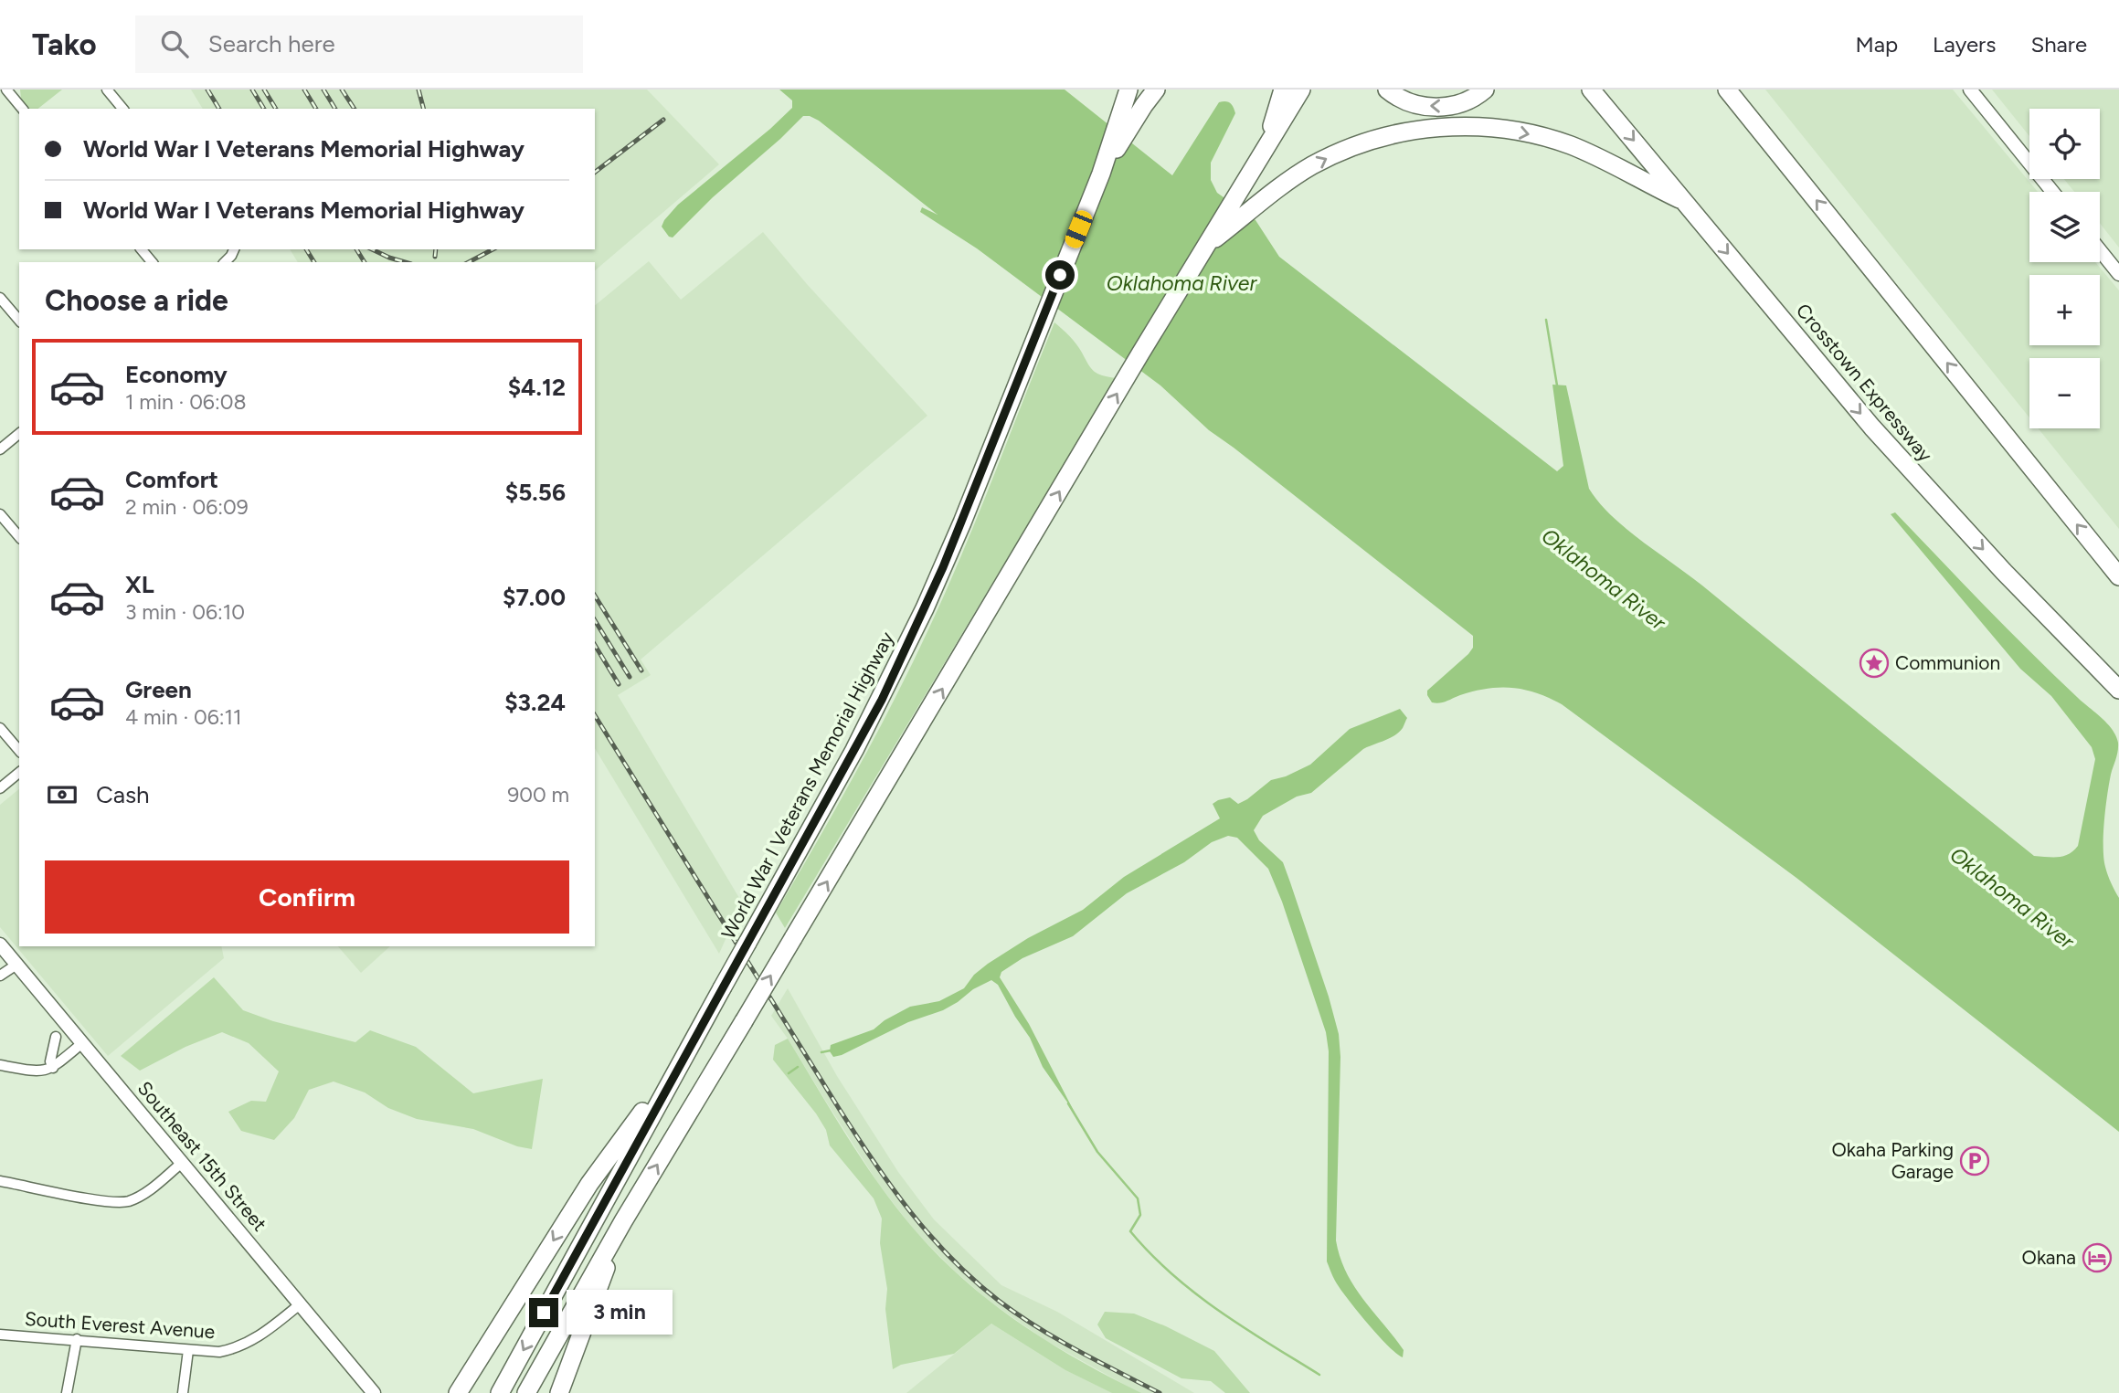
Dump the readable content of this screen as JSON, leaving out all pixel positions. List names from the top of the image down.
{
  "streets": {
    "highway": ["Crosstown Expressway", "World War I Veterans Memorial Highway"],
    "main road": ["Southeast 15th Street"],
    "street": ["South Everest Avenue"]
  },
  "crossings": [
    ["Southeast 15th Street", "South Everest Avenue"]
  ],
  "water": ["Oklahoma River"],
  "places": {
    "place": ["Communion"],
    "parking": ["Okaha Parking Garage"],
    "hotel": ["Okana"]
  },
  "page": {
    "header": "Tako",
    "search": "Search here",
    "nav": ["Map", "Layers", "Share"],
    "map_buttons": ["+", "−"],
    "banner": ["World War I Veterans Memorial Highway", "World War I Veterans Memorial Highway"],
    "heading": "Choose a ride",
    "list": [
      {
        "name": "Economy",
        "note": "1 min · 06:08",
        "value": "$4.12"
      },
      {
        "name": "Comfort",
        "note": "2 min · 06:09",
        "value": "$5.56"
      },
      {
        "name": "XL",
        "note": "3 min · 06:10",
        "value": "$7.00"
      },
      {
        "name": "Green",
        "note": "4 min · 06:11",
        "value": "$3.24"
      }
    ],
    "pay": ["Cash", "900 m"],
    "buttons": "Confirm",
    "bubble": "3 min"
  }
}
